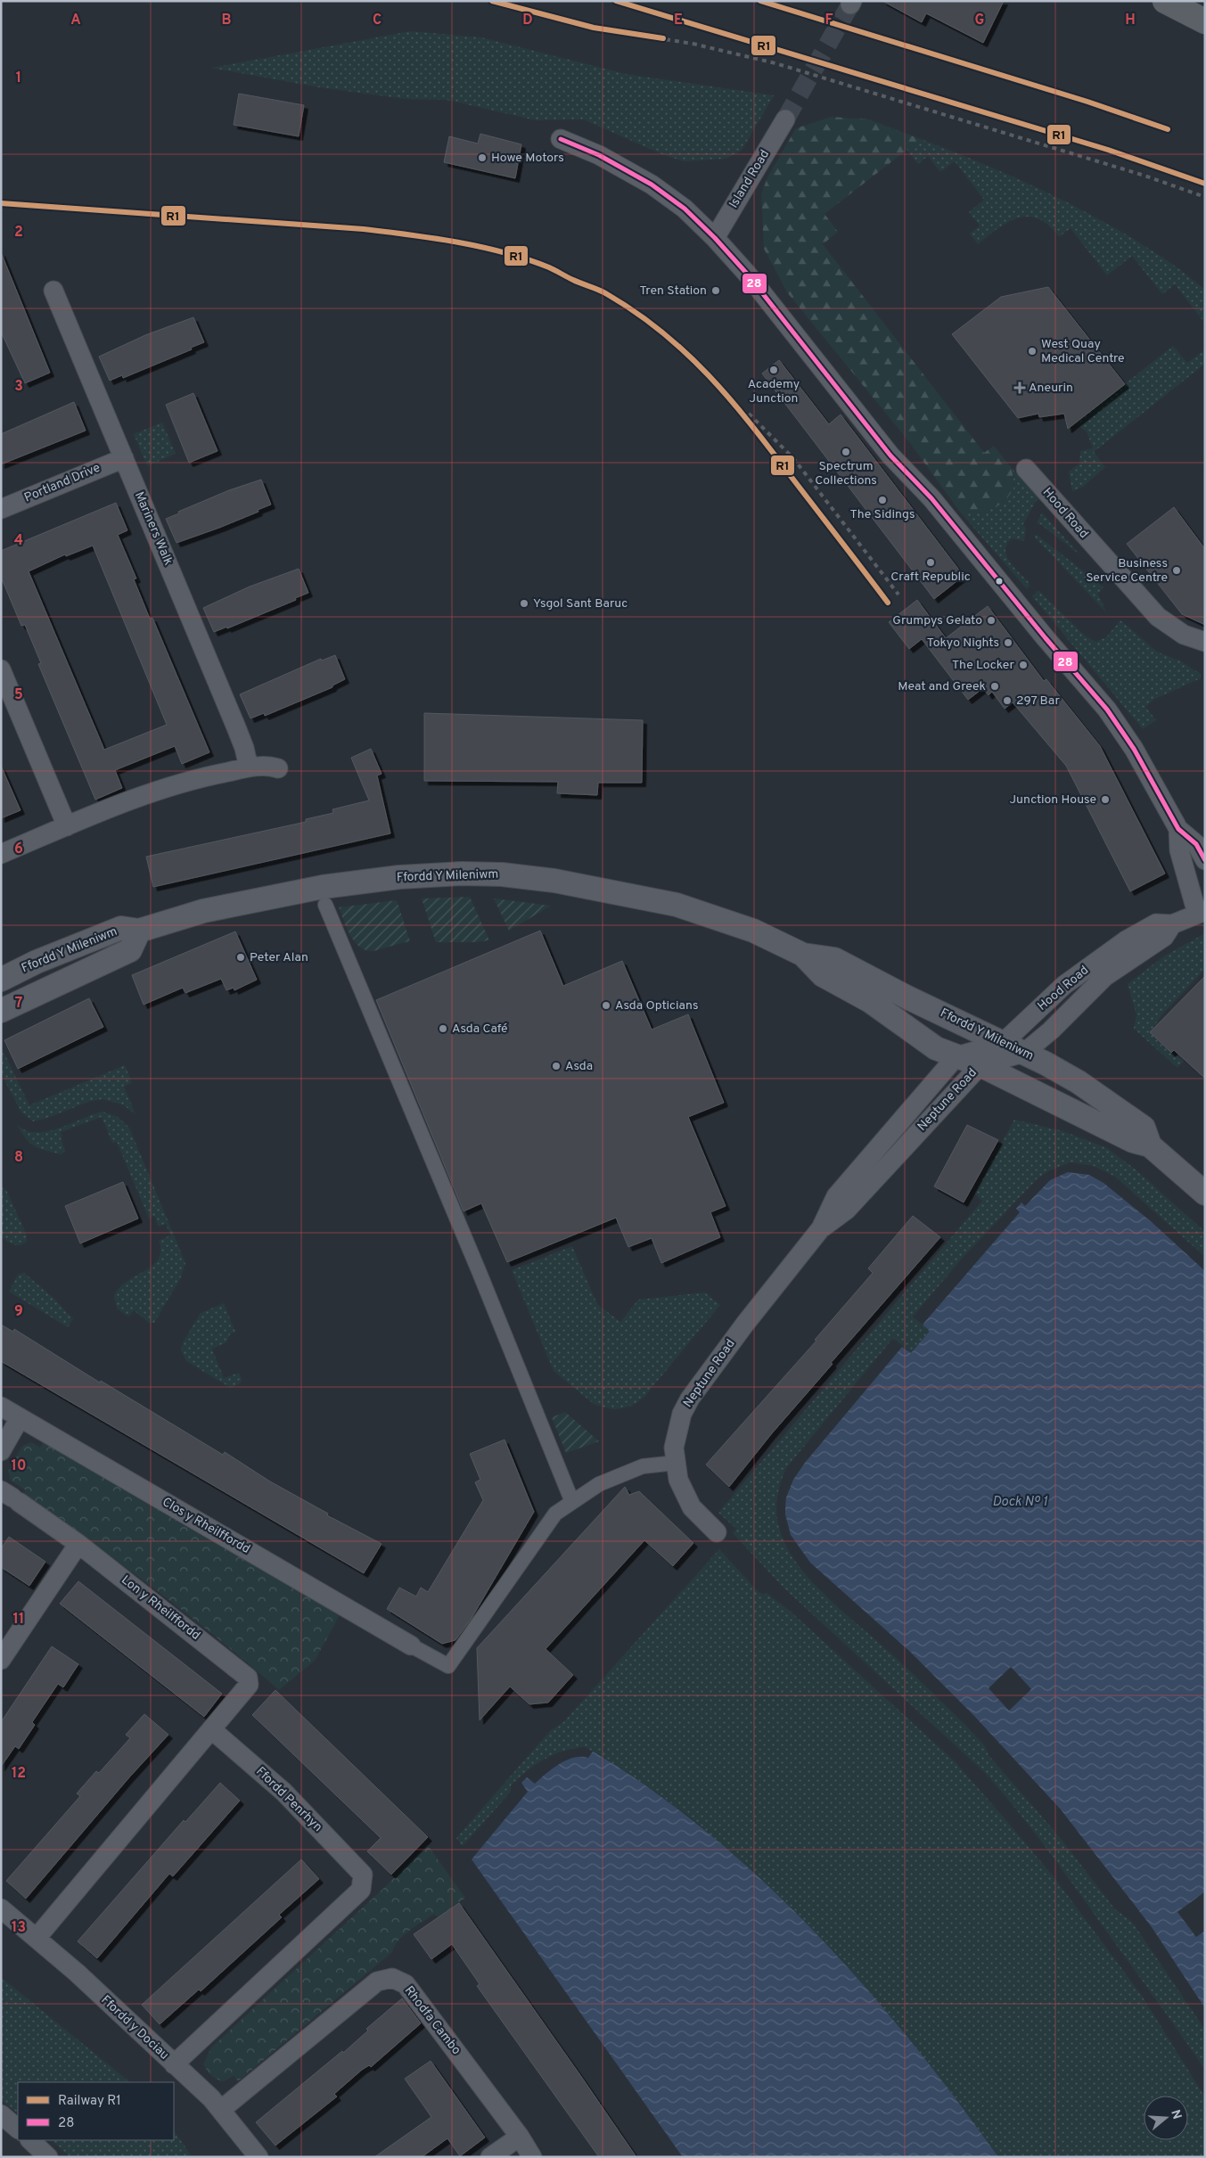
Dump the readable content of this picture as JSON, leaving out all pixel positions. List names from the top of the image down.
{
  "streets": {
    "street": [
      "Island Road",
      "Portland Drive",
      "Hood Road",
      "Mariners Walk",
      "Ffordd Y Mileniwm",
      "Neptune Road",
      "Clos y Rheilffordd",
      "Lon y Rheilffordd",
      "Ffordd Penrhyn",
      "Rhodfa Cambo",
      "Ffordd y Dociau"
    ]
  },
  "crossings": [
    ["Island Road", "Hood Road"],
    ["Portland Drive", "Mariners Walk"],
    ["Hood Road", "Ffordd Y Mileniwm"],
    ["Hood Road", "Neptune Road"],
    ["Ffordd Y Mileniwm", "Neptune Road"],
    ["Lon y Rheilffordd", "Ffordd Penrhyn"],
    ["Ffordd Penrhyn", "Ffordd y Dociau"],
    ["Rhodfa Cambo", "Ffordd y Dociau"]
  ],
  "water": ["Dock Nº 1"],
  "places": {
    "other": [
      "Howe Motors",
      "Tren Station",
      "West Quay Medical Centre",
      "Academy Junction",
      "Spectrum Collections",
      "The Sidings",
      "Craft Republic",
      "Business Service Centre",
      "Ysgol Sant Baruc",
      "Grumpys Gelato",
      "Tokyo Nights",
      "The Locker",
      "Meat and Greek",
      "297 Bar",
      "Junction House",
      "Peter Alan",
      "Asda Opticians",
      "Asda Café",
      "Asda"
    ],
    "health": ["Aneurin"]
  },
  "lines": ["rail line R1", "transit line 28"],
  "legend": ["Railway R1", "28"],
  "north": "right",
  "grid": {
    "columns": [
      "A",
      "B",
      "C",
      "D",
      "E",
      "F",
      "G",
      "H"
    ],
    "rows": [
      "1",
      "2",
      "3",
      "4",
      "5",
      "6",
      "7",
      "8",
      "9",
      "10",
      "11",
      "12",
      "13"
    ]
  }
}
